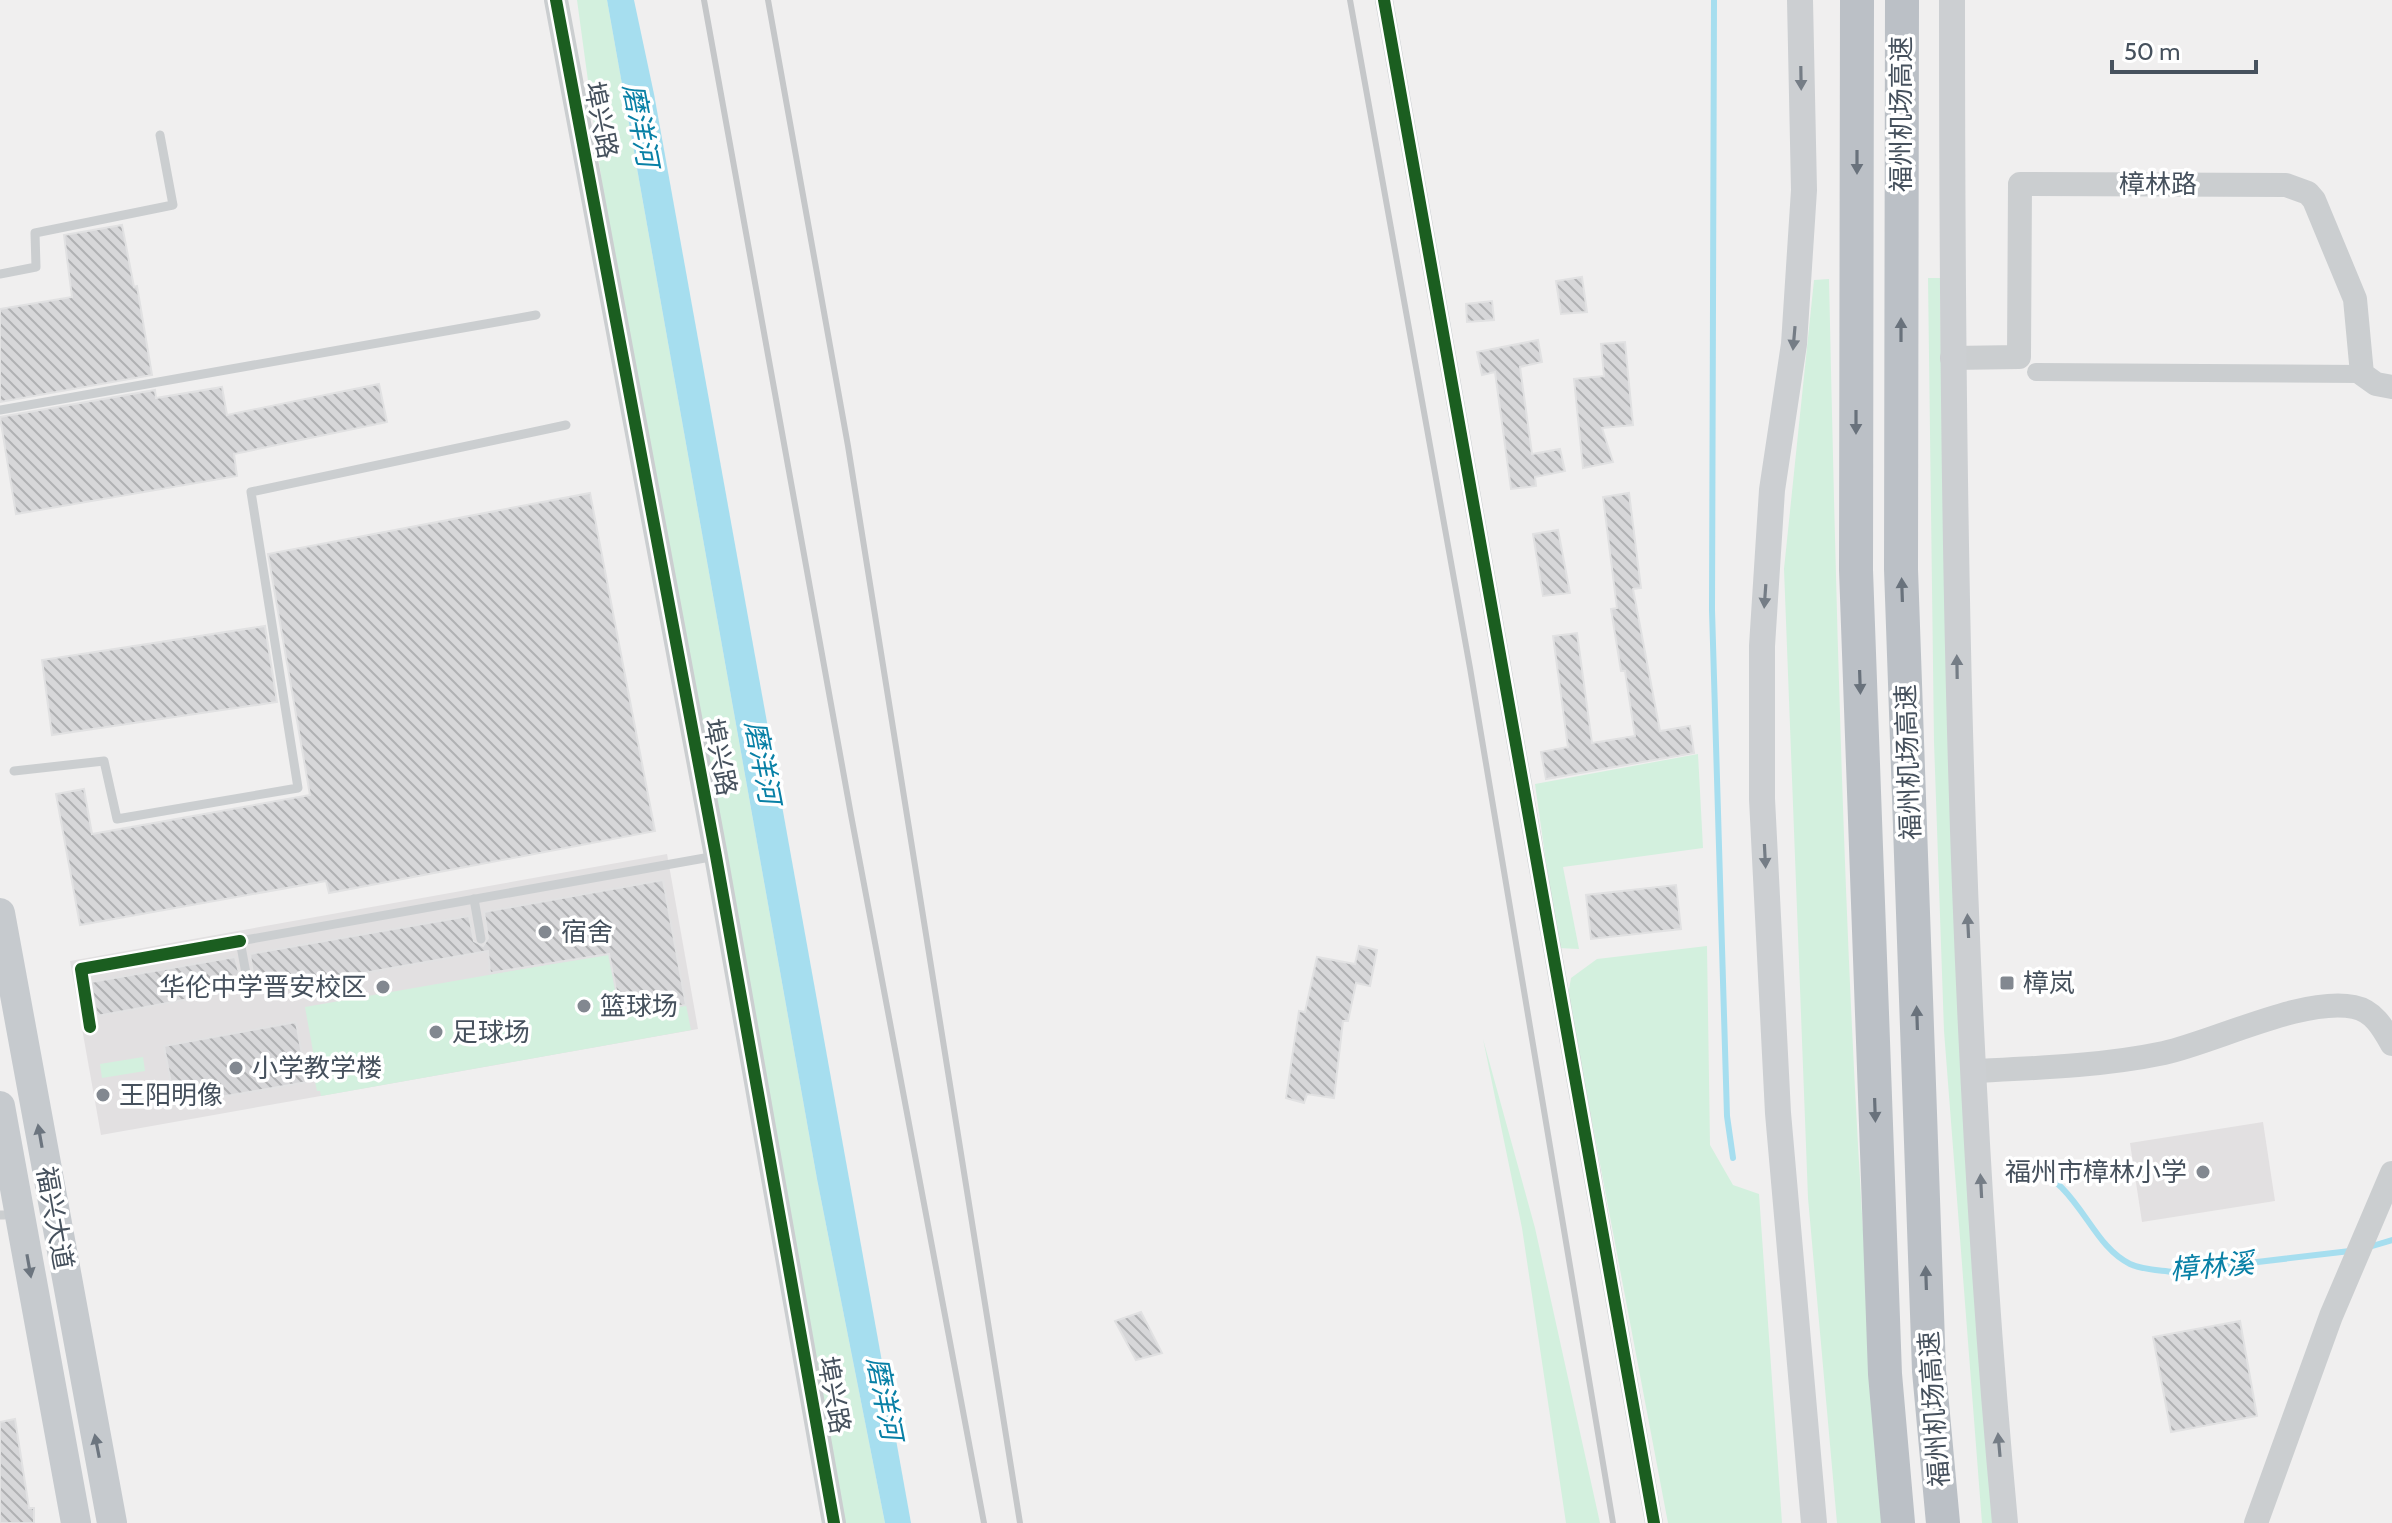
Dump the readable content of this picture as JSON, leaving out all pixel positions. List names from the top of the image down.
{
  "streets": {
    "highway": ["福州机场高速"],
    "main road": ["福兴大道"],
    "street": ["埠兴路", "樟林路"]
  },
  "water": ["磨洋河", "樟林溪"],
  "places": {
    "other": [
      "宿舍",
      "华伦中学晋安校区",
      "篮球场",
      "足球场",
      "小学教学楼",
      "王阳明像",
      "福州市樟林小学"
    ],
    "transit": ["樟岚"]
  },
  "scale_bar": "50 m"
}
